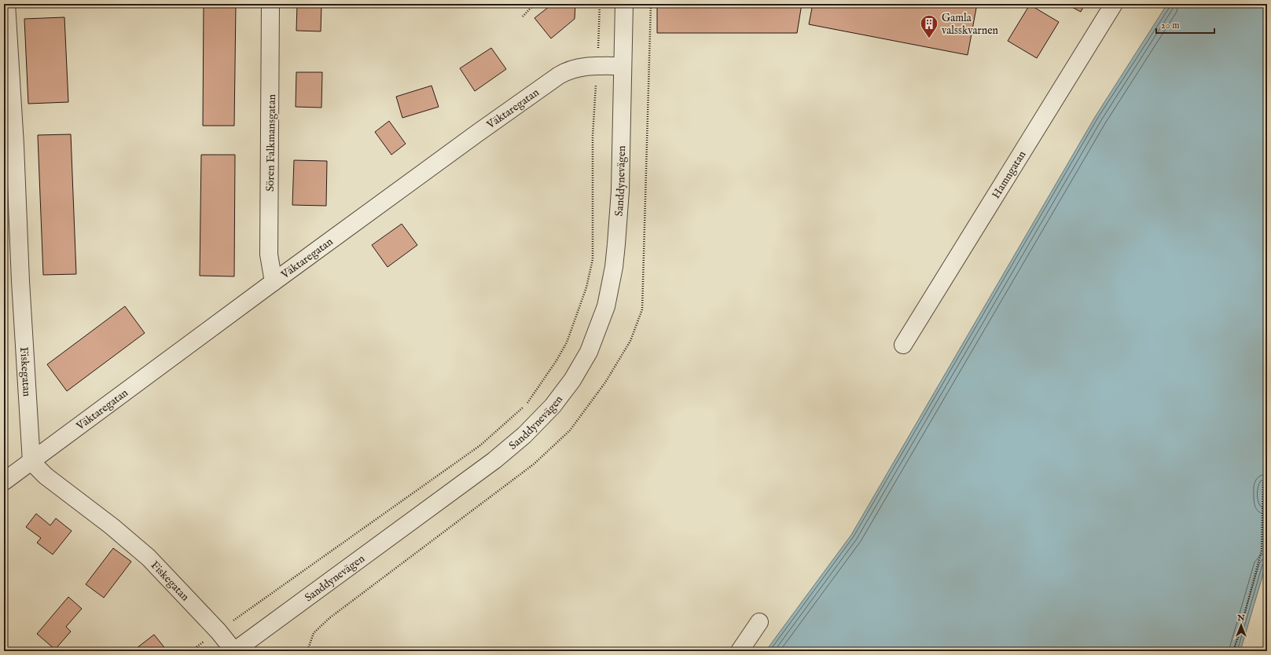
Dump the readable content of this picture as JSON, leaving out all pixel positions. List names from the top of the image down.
{
  "streets": {
    "street": [
      "Väktaregatan",
      "Sören Falkmansgatan",
      "Hamngatan",
      "Sanddynevägen",
      "Fiskegatan"
    ]
  },
  "crossings": [
    ["Väktaregatan", "Sören Falkmansgatan"],
    ["Väktaregatan", "Sanddynevägen"],
    ["Väktaregatan", "Fiskegatan"],
    ["Sanddynevägen", "Fiskegatan"]
  ],
  "places": {
    "building": ["Gamla valsskvarnen"]
  },
  "scale_bar": "20 m",
  "north": "top"
}
